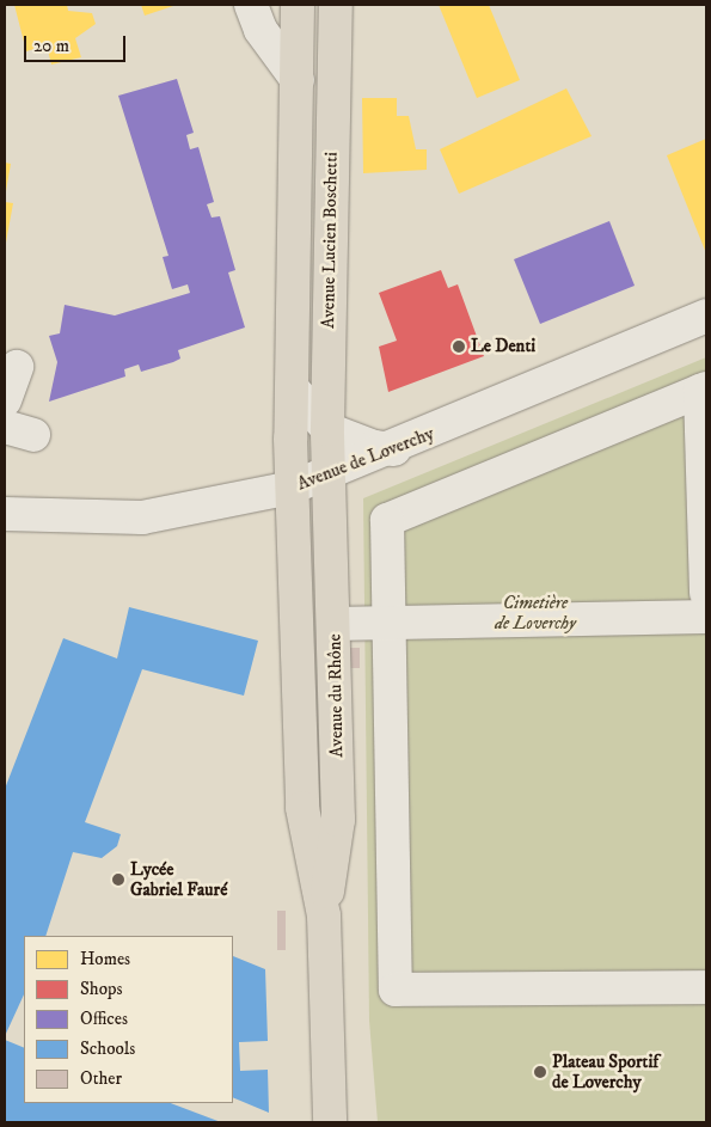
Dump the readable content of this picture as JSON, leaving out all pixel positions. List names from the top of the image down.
{
  "streets": {
    "main road": ["Avenue Lucien Boschetti", "Avenue du Rhône"],
    "street": ["Avenue de Loverchy"]
  },
  "crossings": [
    ["Avenue Lucien Boschetti", "Avenue de Loverchy"],
    ["Avenue Lucien Boschetti", "Avenue du Rhône"],
    ["Avenue de Loverchy", "Avenue du Rhône"]
  ],
  "parks": ["Cimetière de Loverchy"],
  "places": ["Le Denti", "Lycée Gabriel Fauré", "Plateau Sportif de Loverchy"],
  "legend": [
    "Homes",
    "Shops",
    "Offices",
    "Schools",
    "Other"
  ],
  "scale_bar": "20 m"
}
